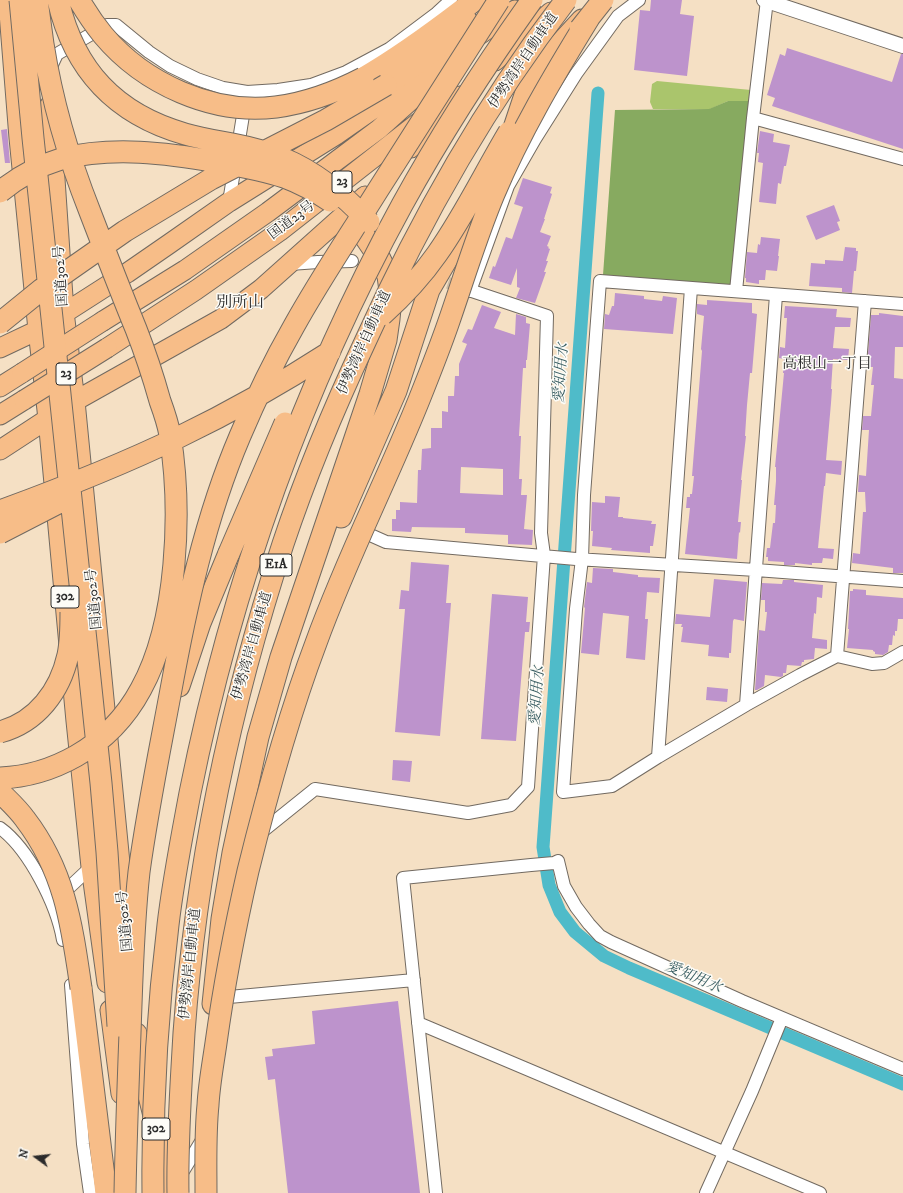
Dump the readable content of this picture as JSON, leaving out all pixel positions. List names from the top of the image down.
{
  "streets": {
    "highway": [
      "伊勢湾岸自動車道",
      "23",
      "国道23号",
      "国道302号",
      "E1A",
      "302"
    ]
  },
  "crossings": [
    ["伊勢湾岸自動車道", "国道23号"],
    ["伊勢湾岸自動車道", "国道302号"]
  ],
  "districts": ["別所山", "高根山一丁目"],
  "water": ["愛知用水"],
  "north": "left"
}
